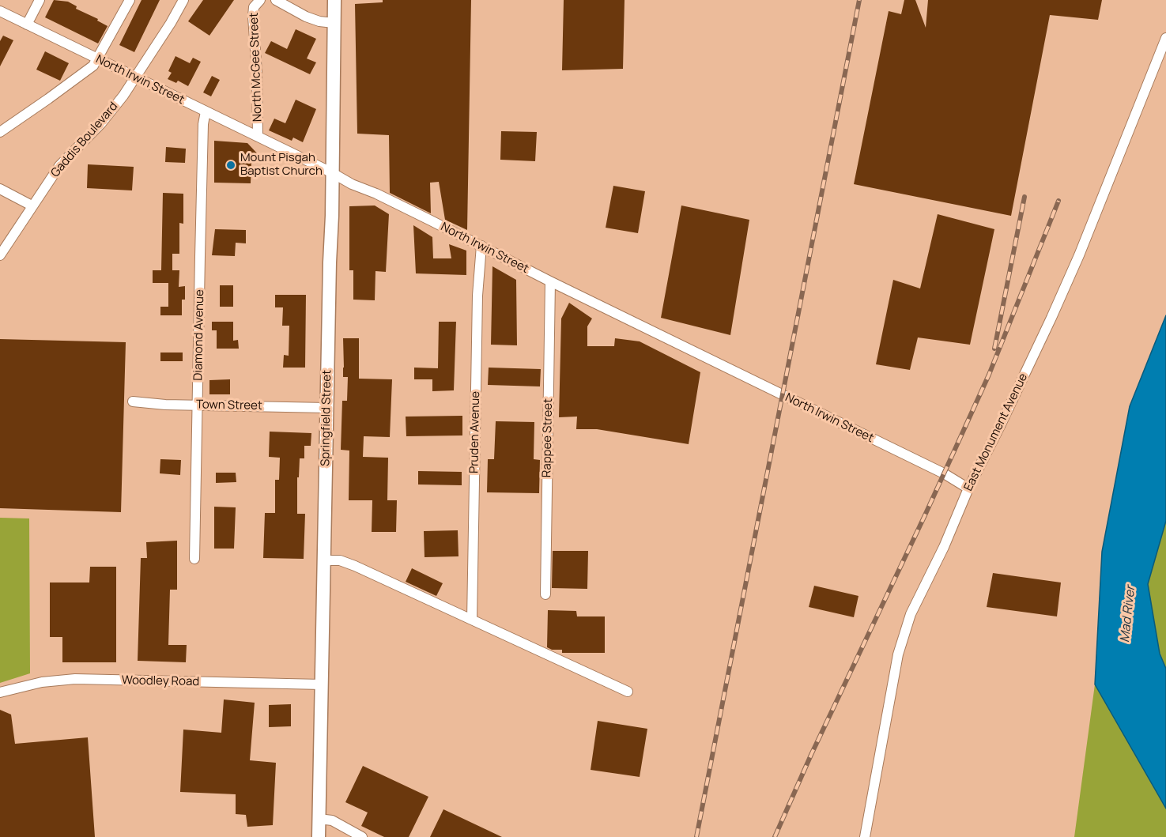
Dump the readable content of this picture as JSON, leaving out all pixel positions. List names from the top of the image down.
{
  "streets": {
    "main road": ["Springfield Street"],
    "street": [
      "North McGee Street",
      "North Irwin Street",
      "Gaddis Boulevard",
      "Diamond Avenue",
      "Town Street",
      "Pruden Avenue",
      "East Monument Avenue",
      "Rappee Street",
      "Woodley Road"
    ]
  },
  "crossings": [
    ["North McGee Street", "North Irwin Street"],
    ["North Irwin Street", "Gaddis Boulevard"],
    ["North Irwin Street", "Diamond Avenue"],
    ["North Irwin Street", "Springfield Street"],
    ["North Irwin Street", "Pruden Avenue"],
    ["North Irwin Street", "East Monument Avenue"],
    ["North Irwin Street", "Rappee Street"],
    ["Diamond Avenue", "Town Street"],
    ["Town Street", "Springfield Street"],
    ["Springfield Street", "Woodley Road"]
  ],
  "water": ["Mad River"],
  "places": ["Mount Pisgah Baptist Church"]
}
